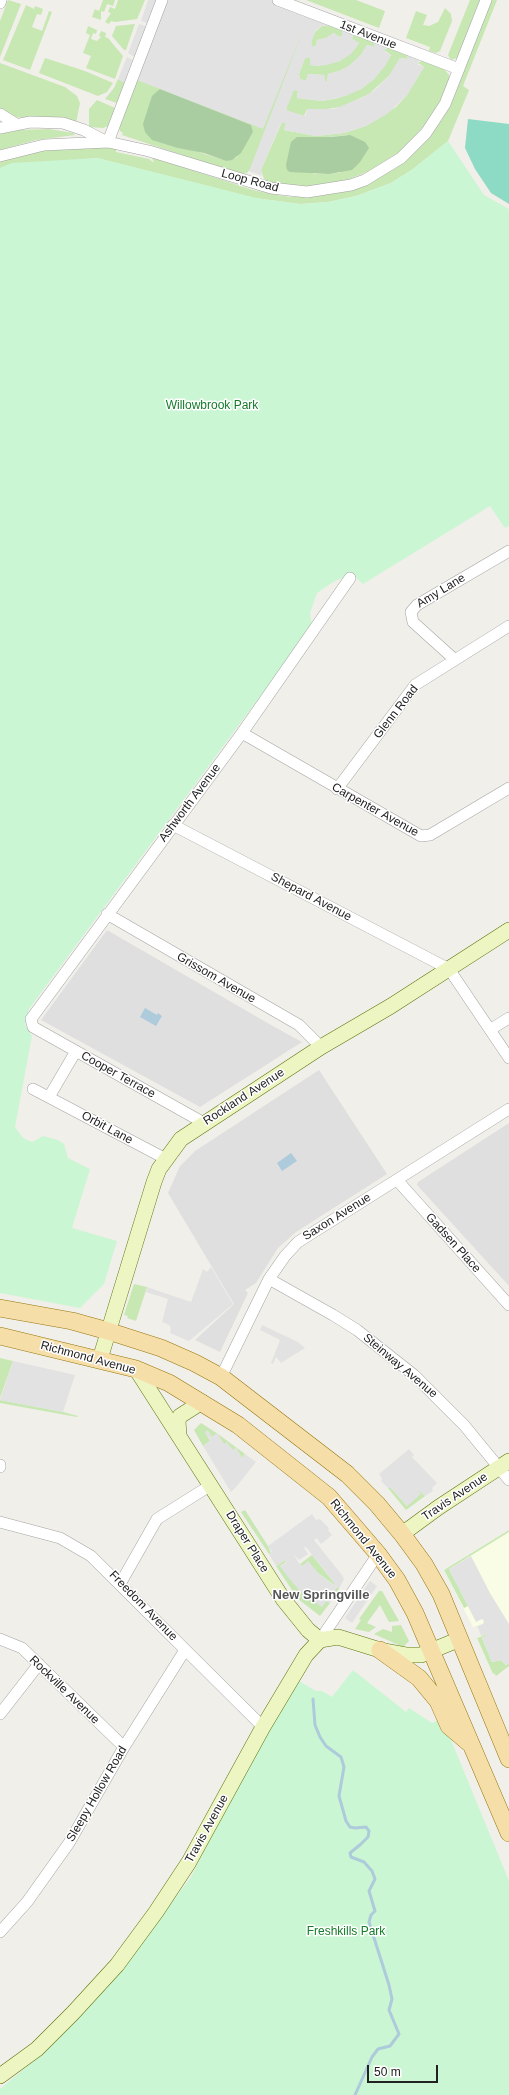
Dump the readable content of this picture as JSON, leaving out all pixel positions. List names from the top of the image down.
{
  "streets": {
    "main road": ["Richmond Avenue"],
    "street": [
      "1st Avenue",
      "Loop Road",
      "Amy Lane",
      "Glenn Road",
      "Ashworth Avenue",
      "Carpenter Avenue",
      "Shepard Avenue",
      "Grissom Avenue",
      "Cooper Terrace",
      "Rockland Avenue",
      "Orbit Lane",
      "Saxon Avenue",
      "Gadsen Place",
      "Steinway Avenue",
      "Travis Avenue",
      "Draper Place",
      "Freedom Avenue",
      "Rockville Avenue",
      "Sleepy Hollow Road"
    ]
  },
  "crossings": [
    ["1st Avenue", "Loop Road"],
    ["Amy Lane", "Glenn Road"],
    ["Glenn Road", "Carpenter Avenue"],
    ["Ashworth Avenue", "Carpenter Avenue"],
    ["Ashworth Avenue", "Shepard Avenue"],
    ["Ashworth Avenue", "Grissom Avenue"],
    ["Ashworth Avenue", "Cooper Terrace"],
    ["Shepard Avenue", "Rockland Avenue"],
    ["Grissom Avenue", "Rockland Avenue"],
    ["Cooper Terrace", "Rockland Avenue"],
    ["Rockland Avenue", "Orbit Lane"],
    ["Rockland Avenue", "Richmond Avenue"],
    ["Saxon Avenue", "Gadsen Place"],
    ["Saxon Avenue", "Steinway Avenue"],
    ["Richmond Avenue", "Travis Avenue"],
    ["Richmond Avenue", "Draper Place"],
    ["Steinway Avenue", "Travis Avenue"],
    ["Travis Avenue", "Draper Place"],
    ["Travis Avenue", "Freedom Avenue"],
    ["Freedom Avenue", "Sleepy Hollow Road"],
    ["Rockville Avenue", "Sleepy Hollow Road"]
  ],
  "districts": ["New Springville"],
  "parks": ["Willowbrook Park", "Freshkills Park"],
  "scale_bar": "50 m"
}
